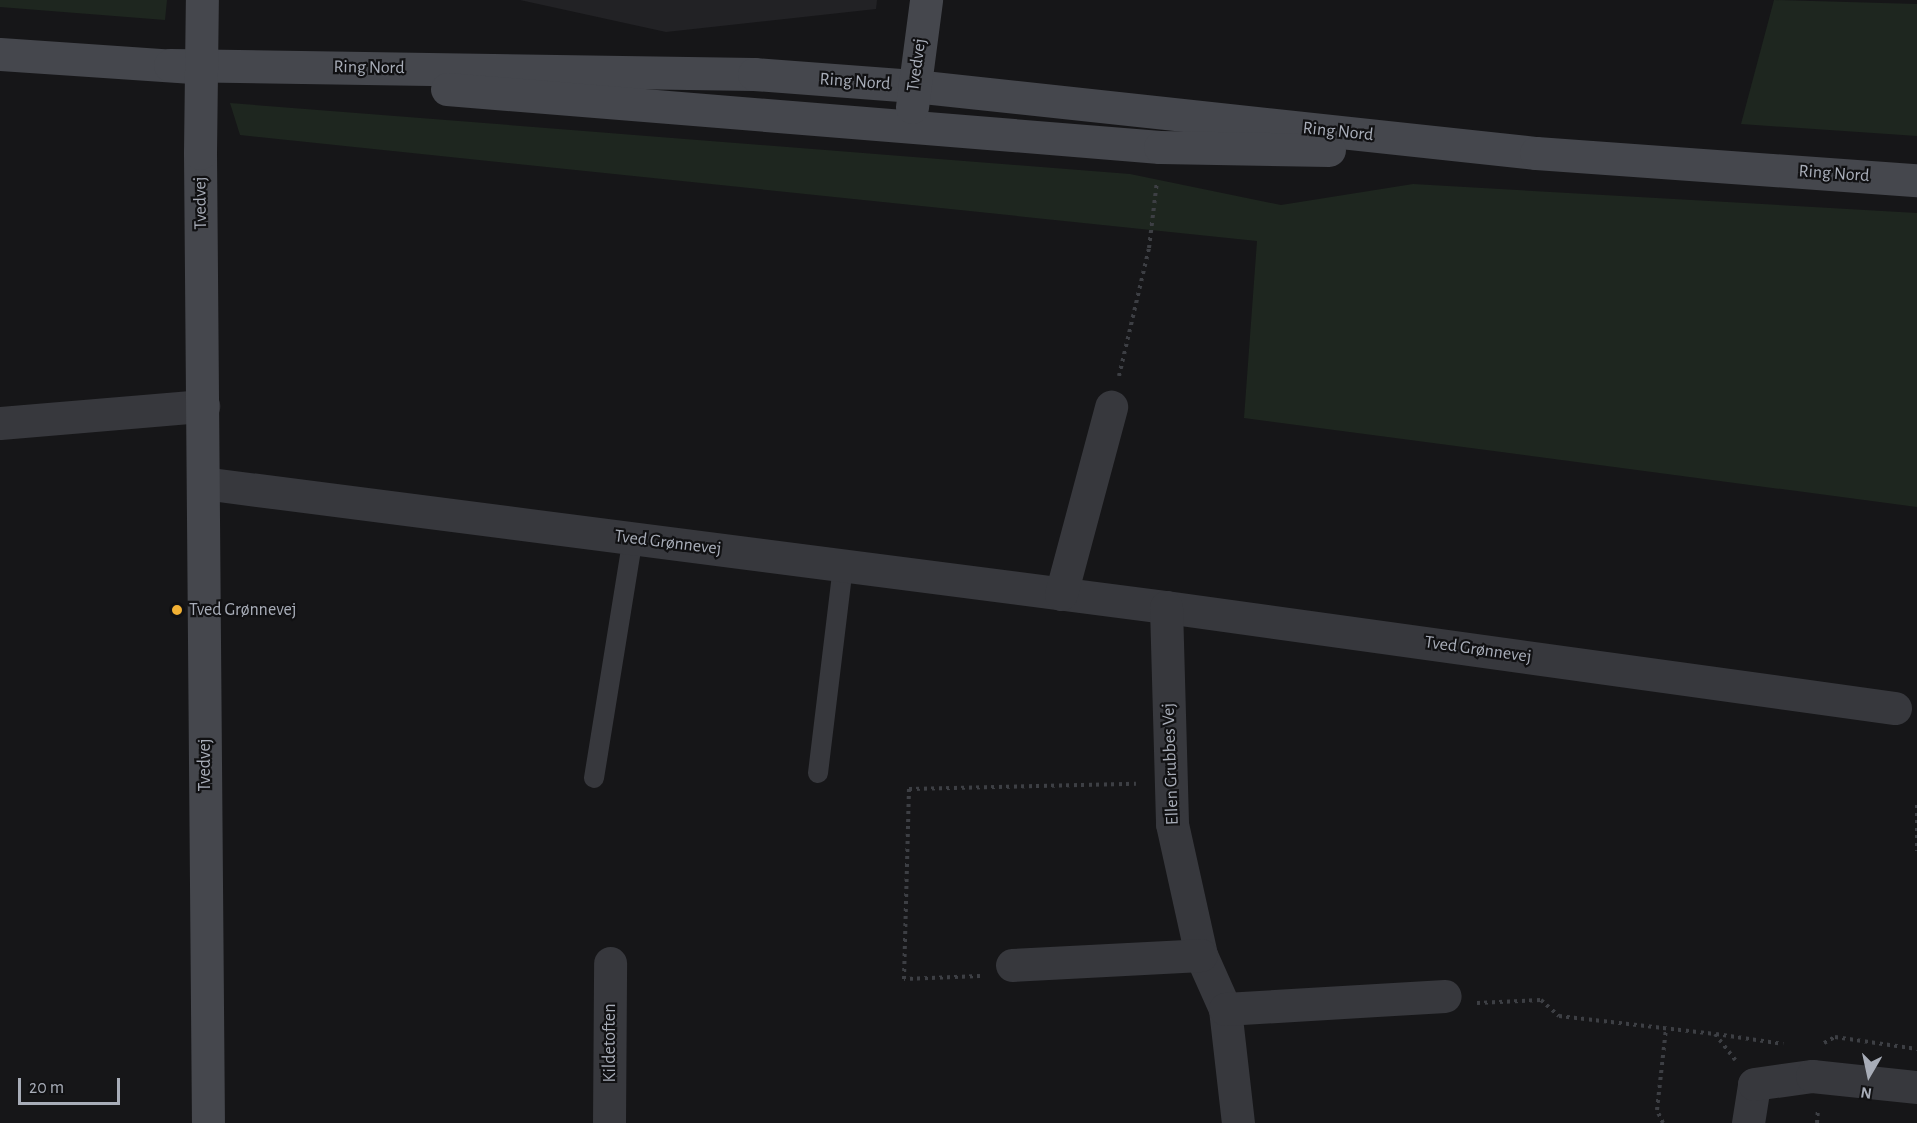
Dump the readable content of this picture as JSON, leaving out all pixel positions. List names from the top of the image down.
{
  "streets": {
    "main road": ["Tvedvej", "Ring Nord"],
    "street": ["Tved Grønnevej", "Ellen Grubbes Vej", "Kildetoften"]
  },
  "crossings": [
    ["Tvedvej", "Ring Nord"],
    ["Tvedvej", "Tved Grønnevej"],
    ["Tved Grønnevej", "Ellen Grubbes Vej"]
  ],
  "places": ["Tved Grønnevej"],
  "scale_bar": "20 m",
  "north": "bottom"
}
